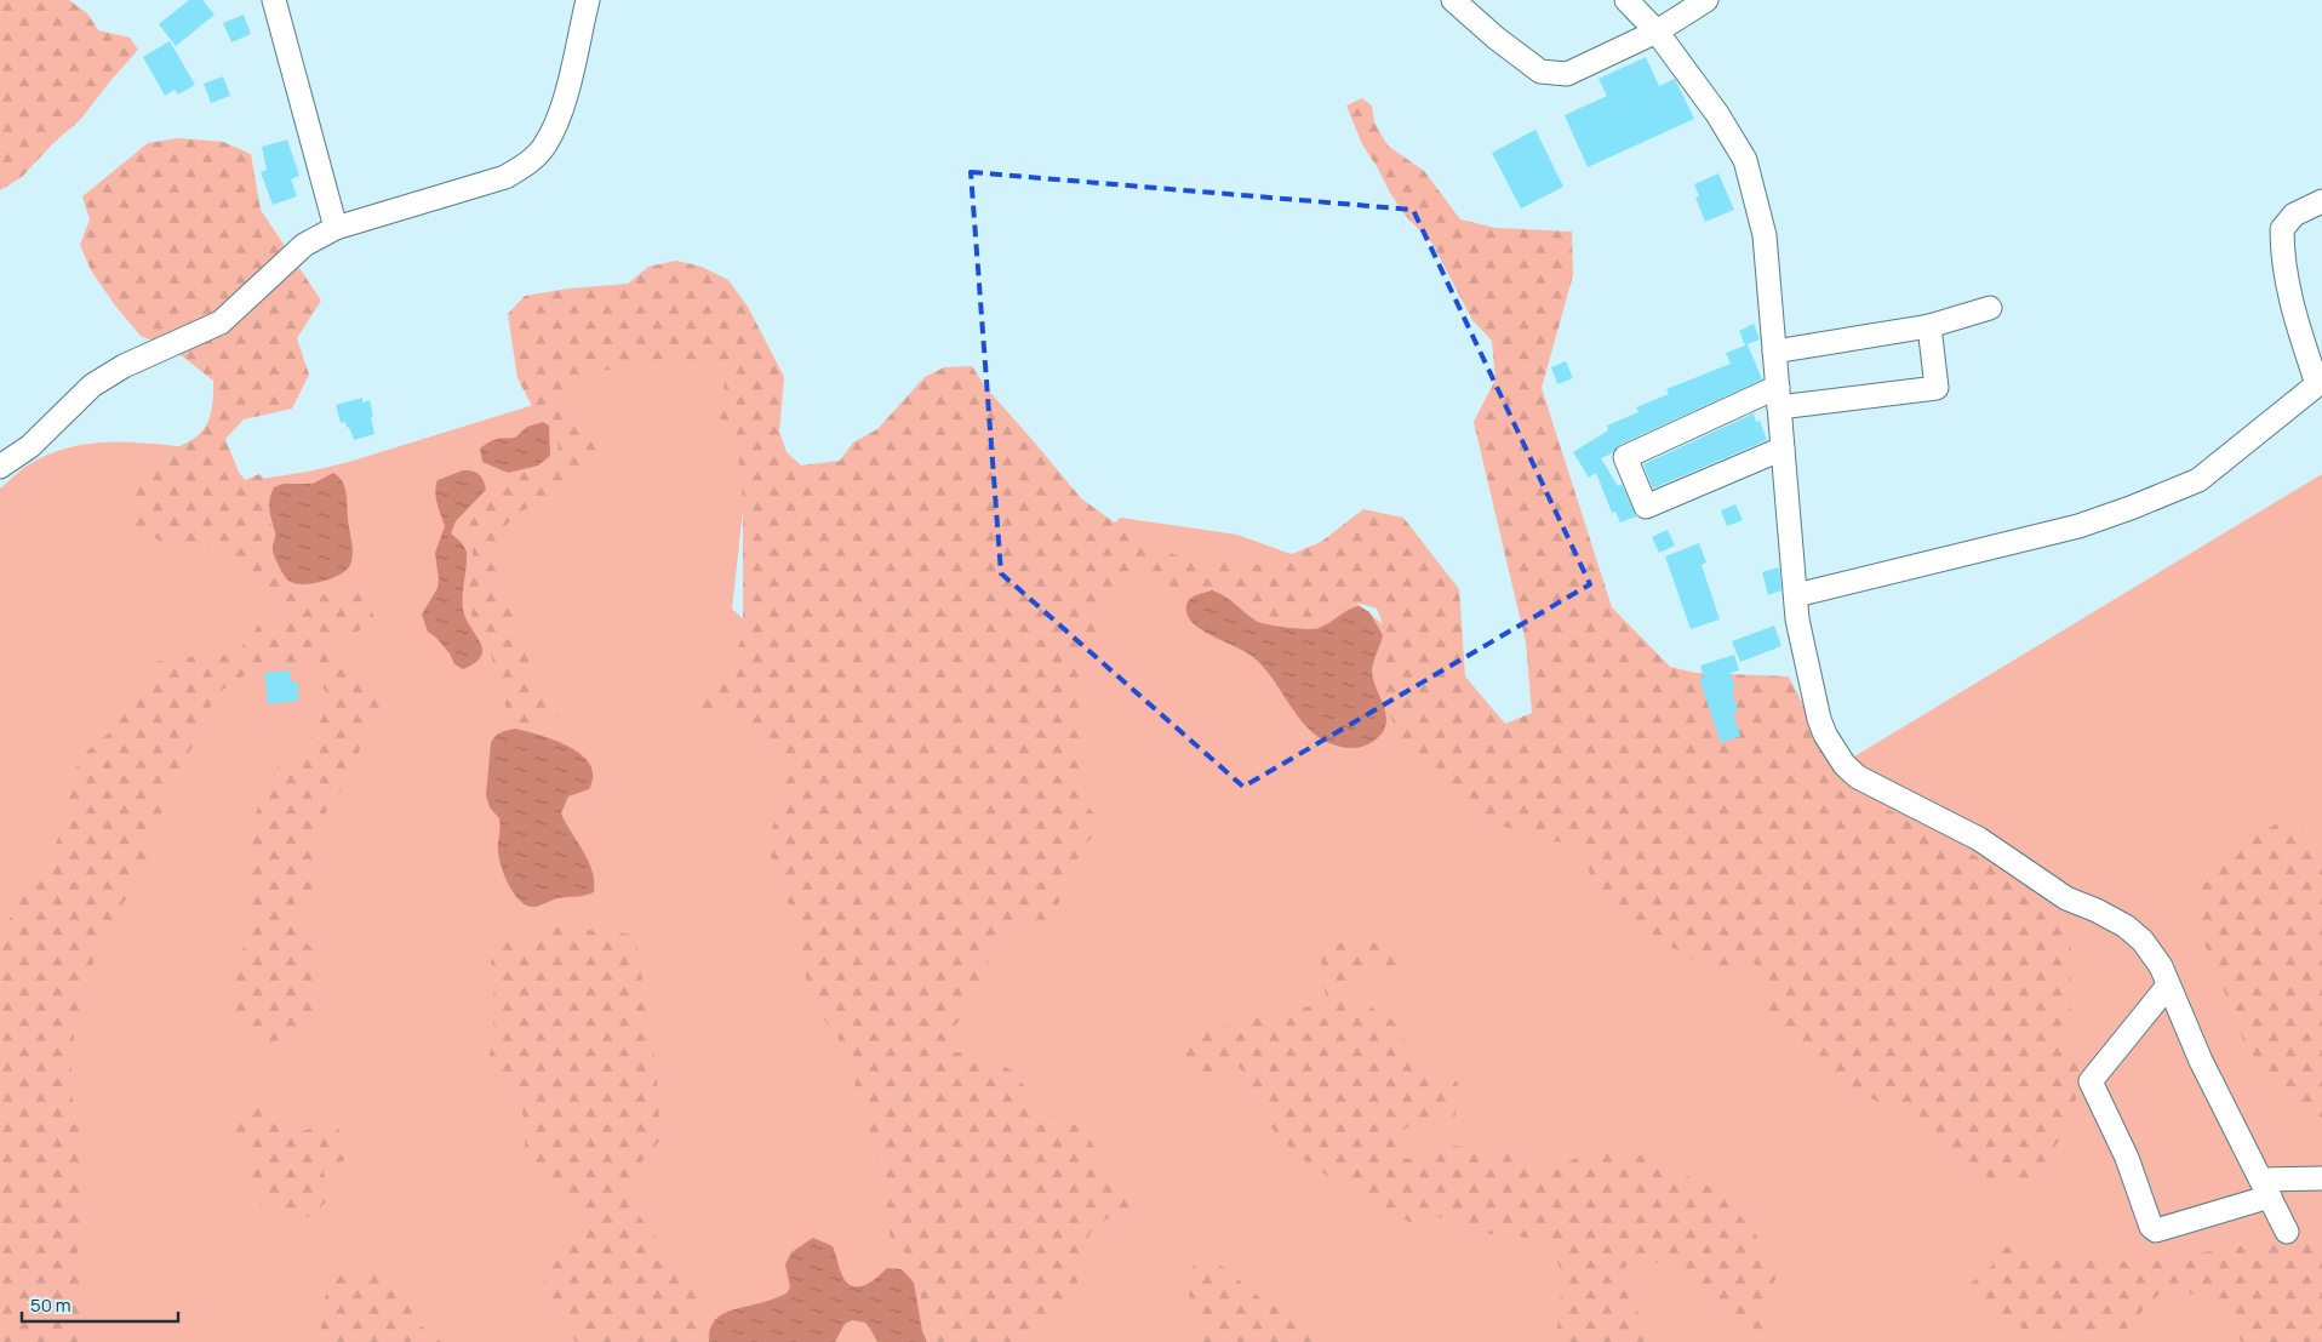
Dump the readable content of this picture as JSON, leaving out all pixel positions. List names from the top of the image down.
{
  "scale_bar": "50 m"
}
